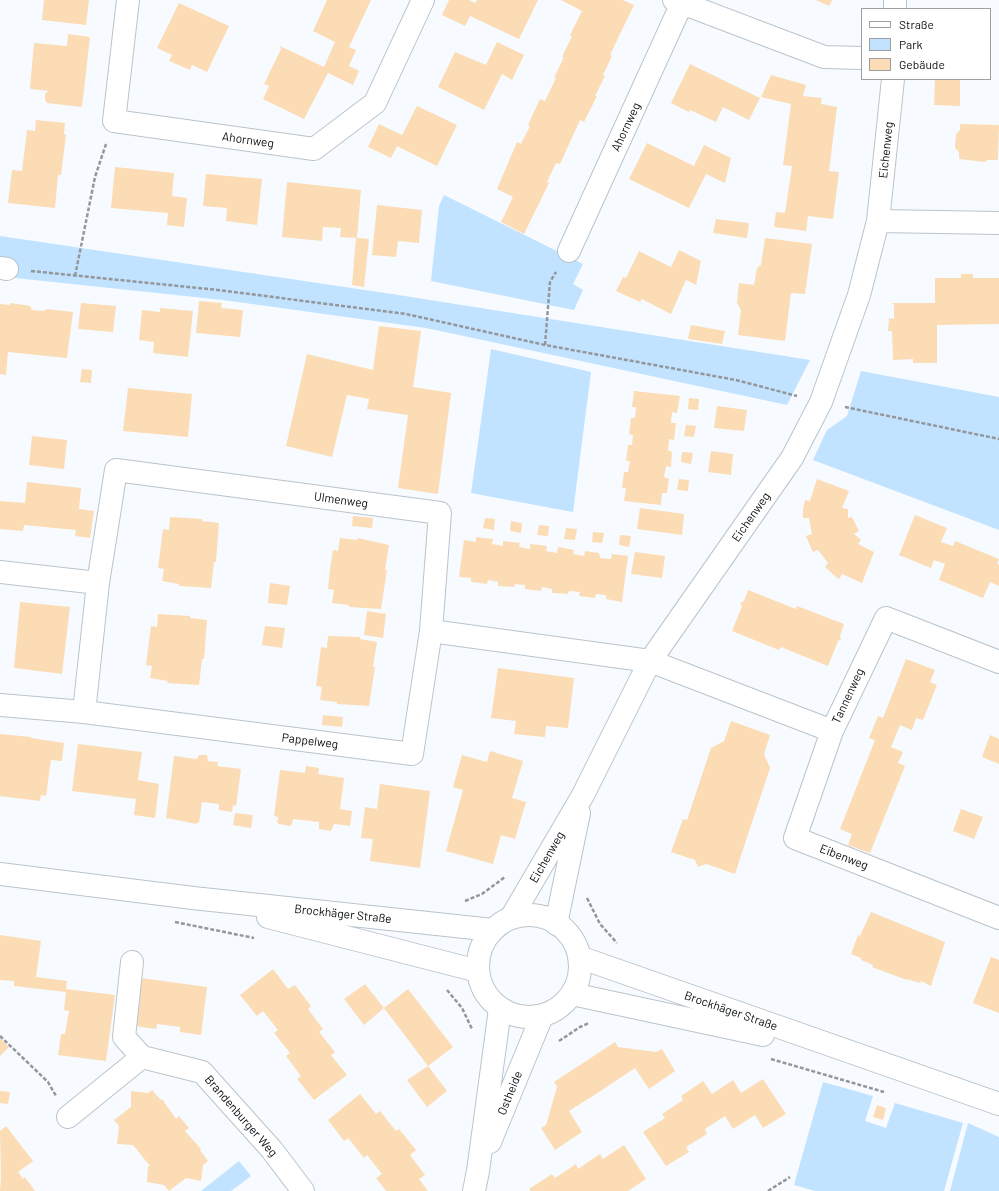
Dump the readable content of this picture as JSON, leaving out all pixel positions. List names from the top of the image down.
{
  "streets": {
    "street": [
      "Ahornweg",
      "Eichenweg",
      "Ulmenweg",
      "Tannenweg",
      "Pappelweg",
      "Eibenweg",
      "Brockhäger Straße",
      "Ostheide",
      "Brandenburger Weg"
    ]
  },
  "crossings": [
    ["Eichenweg", "Tannenweg"],
    ["Eichenweg", "Brockhäger Straße"],
    ["Eichenweg", "Ostheide"],
    ["Ulmenweg", "Pappelweg"],
    ["Tannenweg", "Eibenweg"],
    ["Brockhäger Straße", "Ostheide"]
  ],
  "legend": ["Straße", "Park", "Gebäude"]
}
